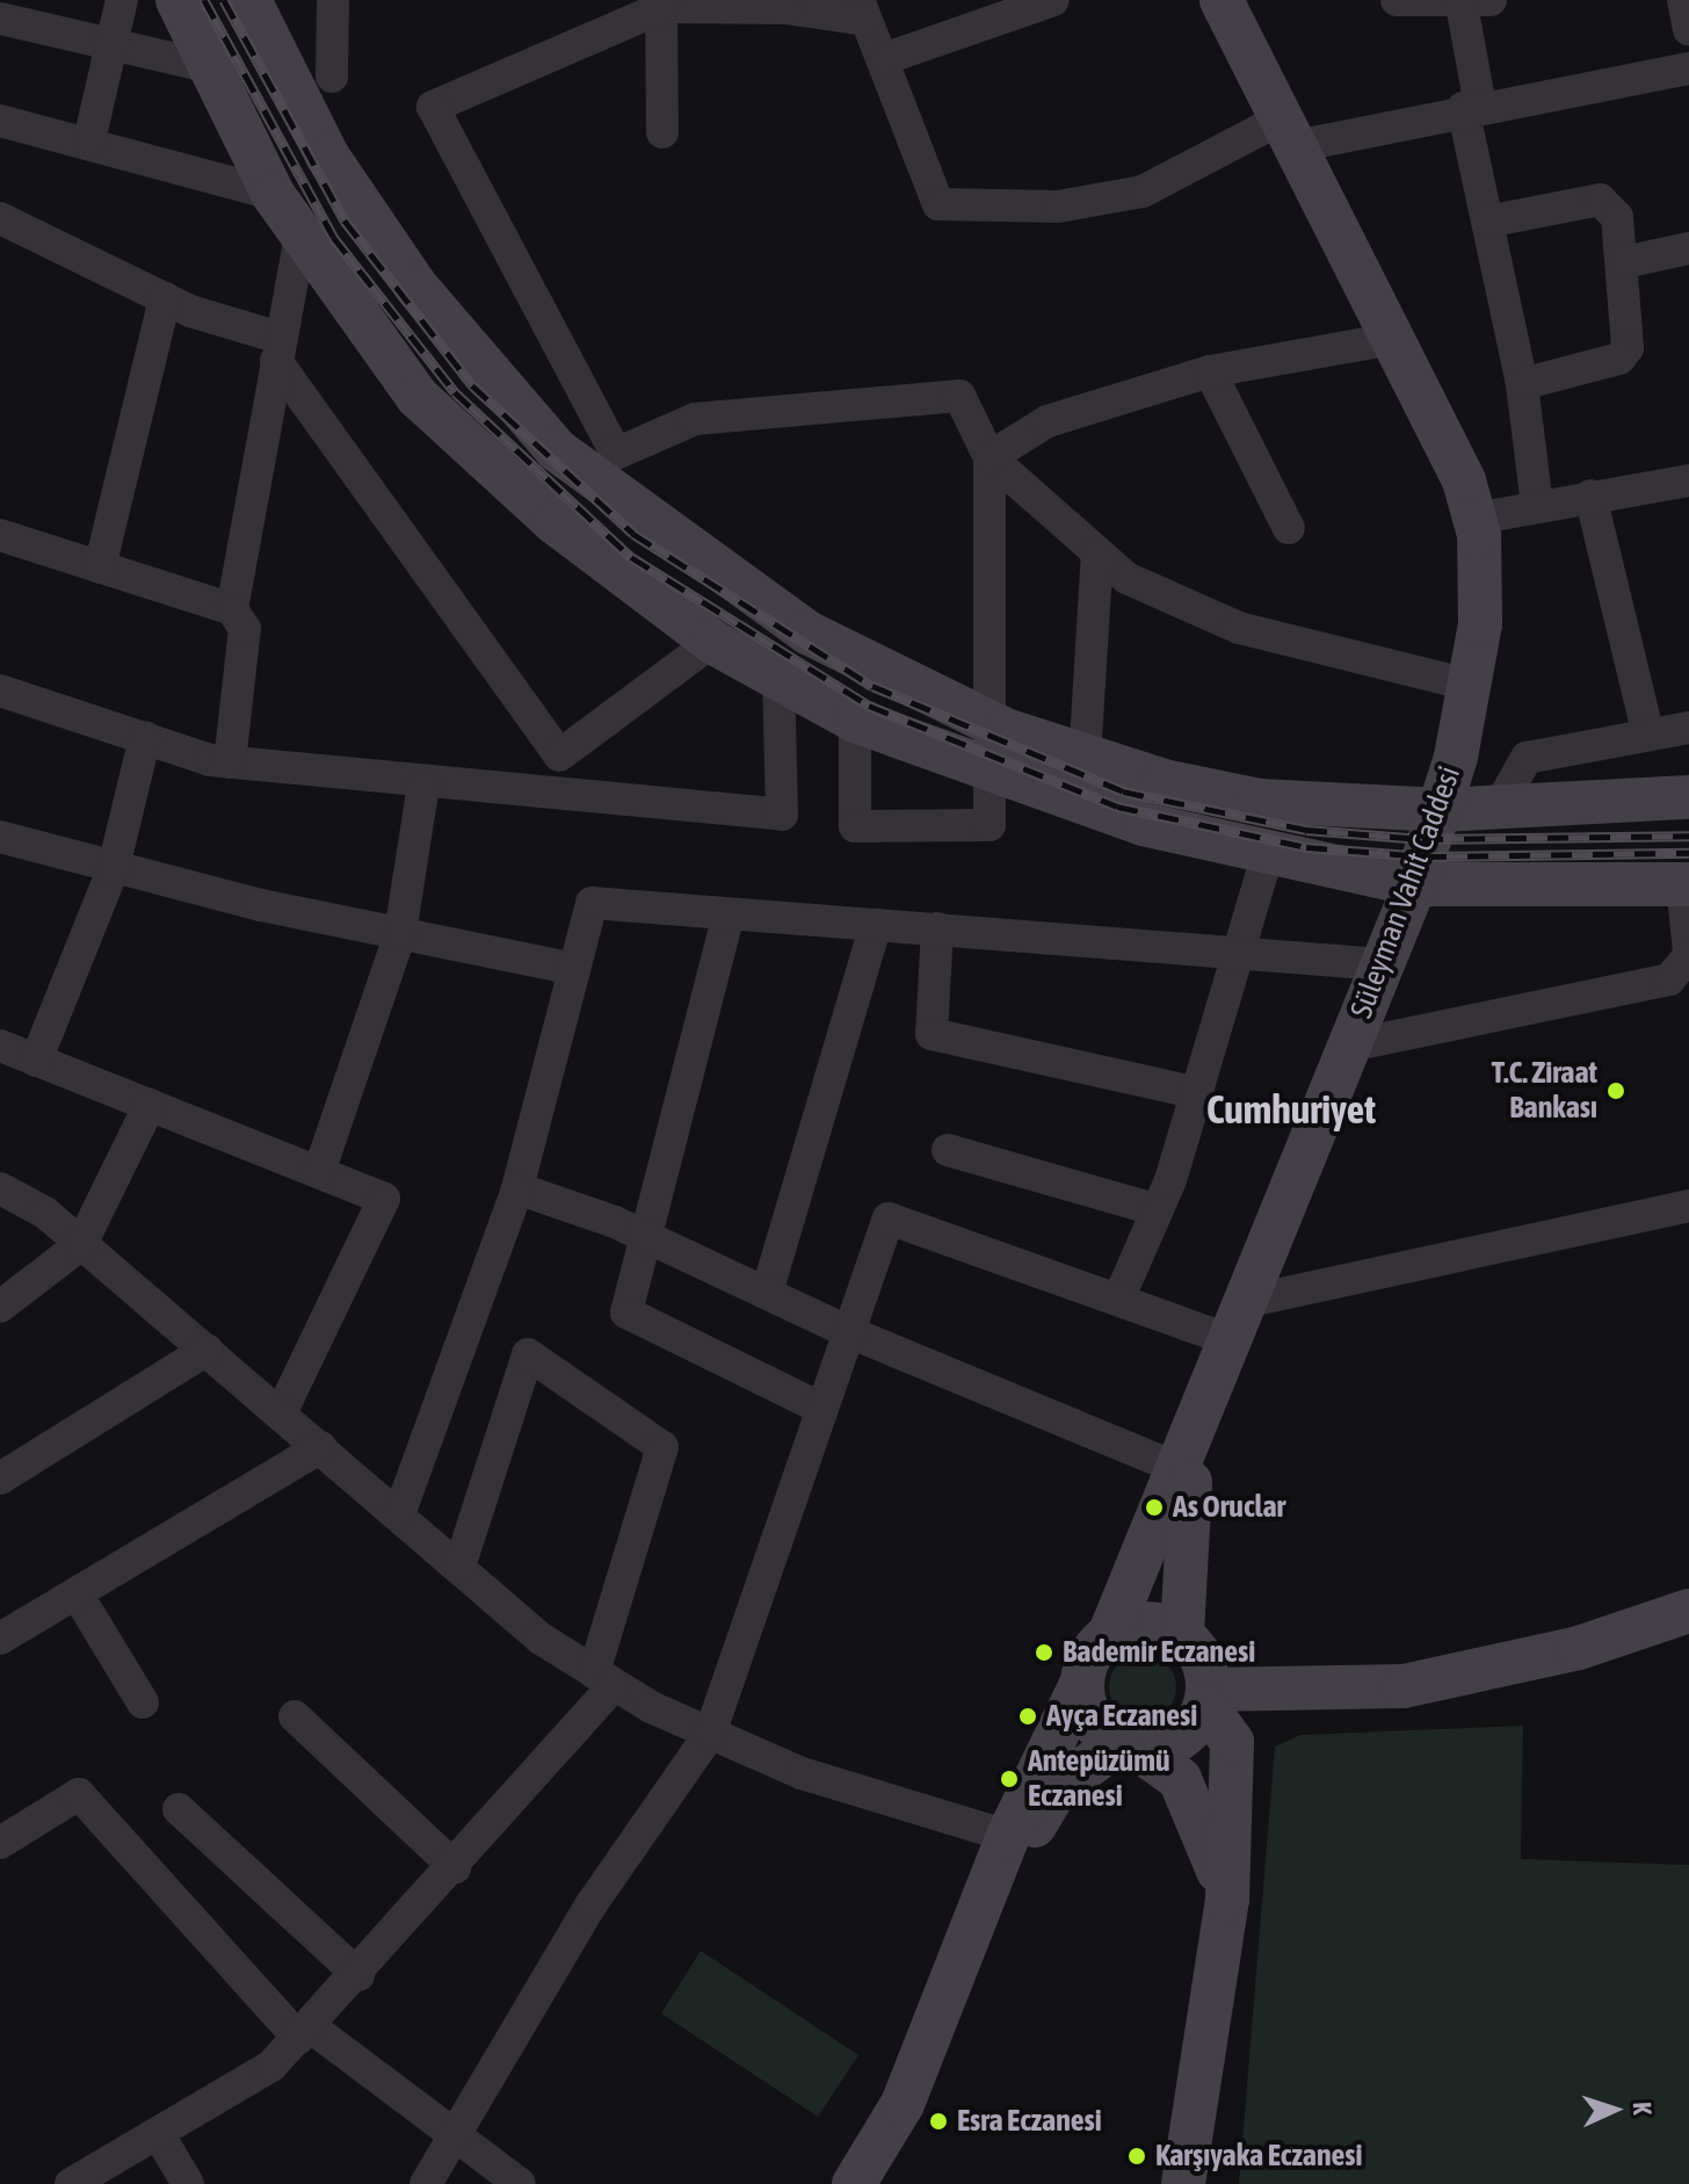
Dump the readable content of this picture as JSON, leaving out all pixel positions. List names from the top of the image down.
{
  "streets": {
    "main road": ["Süleyman Vahit Caddesi"]
  },
  "districts": ["Cumhuriyet"],
  "places": [
    "T.C. Ziraat Bankası",
    "As Oruclar",
    "Bademir Eczanesi",
    "Ayça Eczanesi",
    "Antepüzümü Eczanesi",
    "Esra Eczanesi",
    "Karşıyaka Eczanesi"
  ],
  "north": "right"
}
